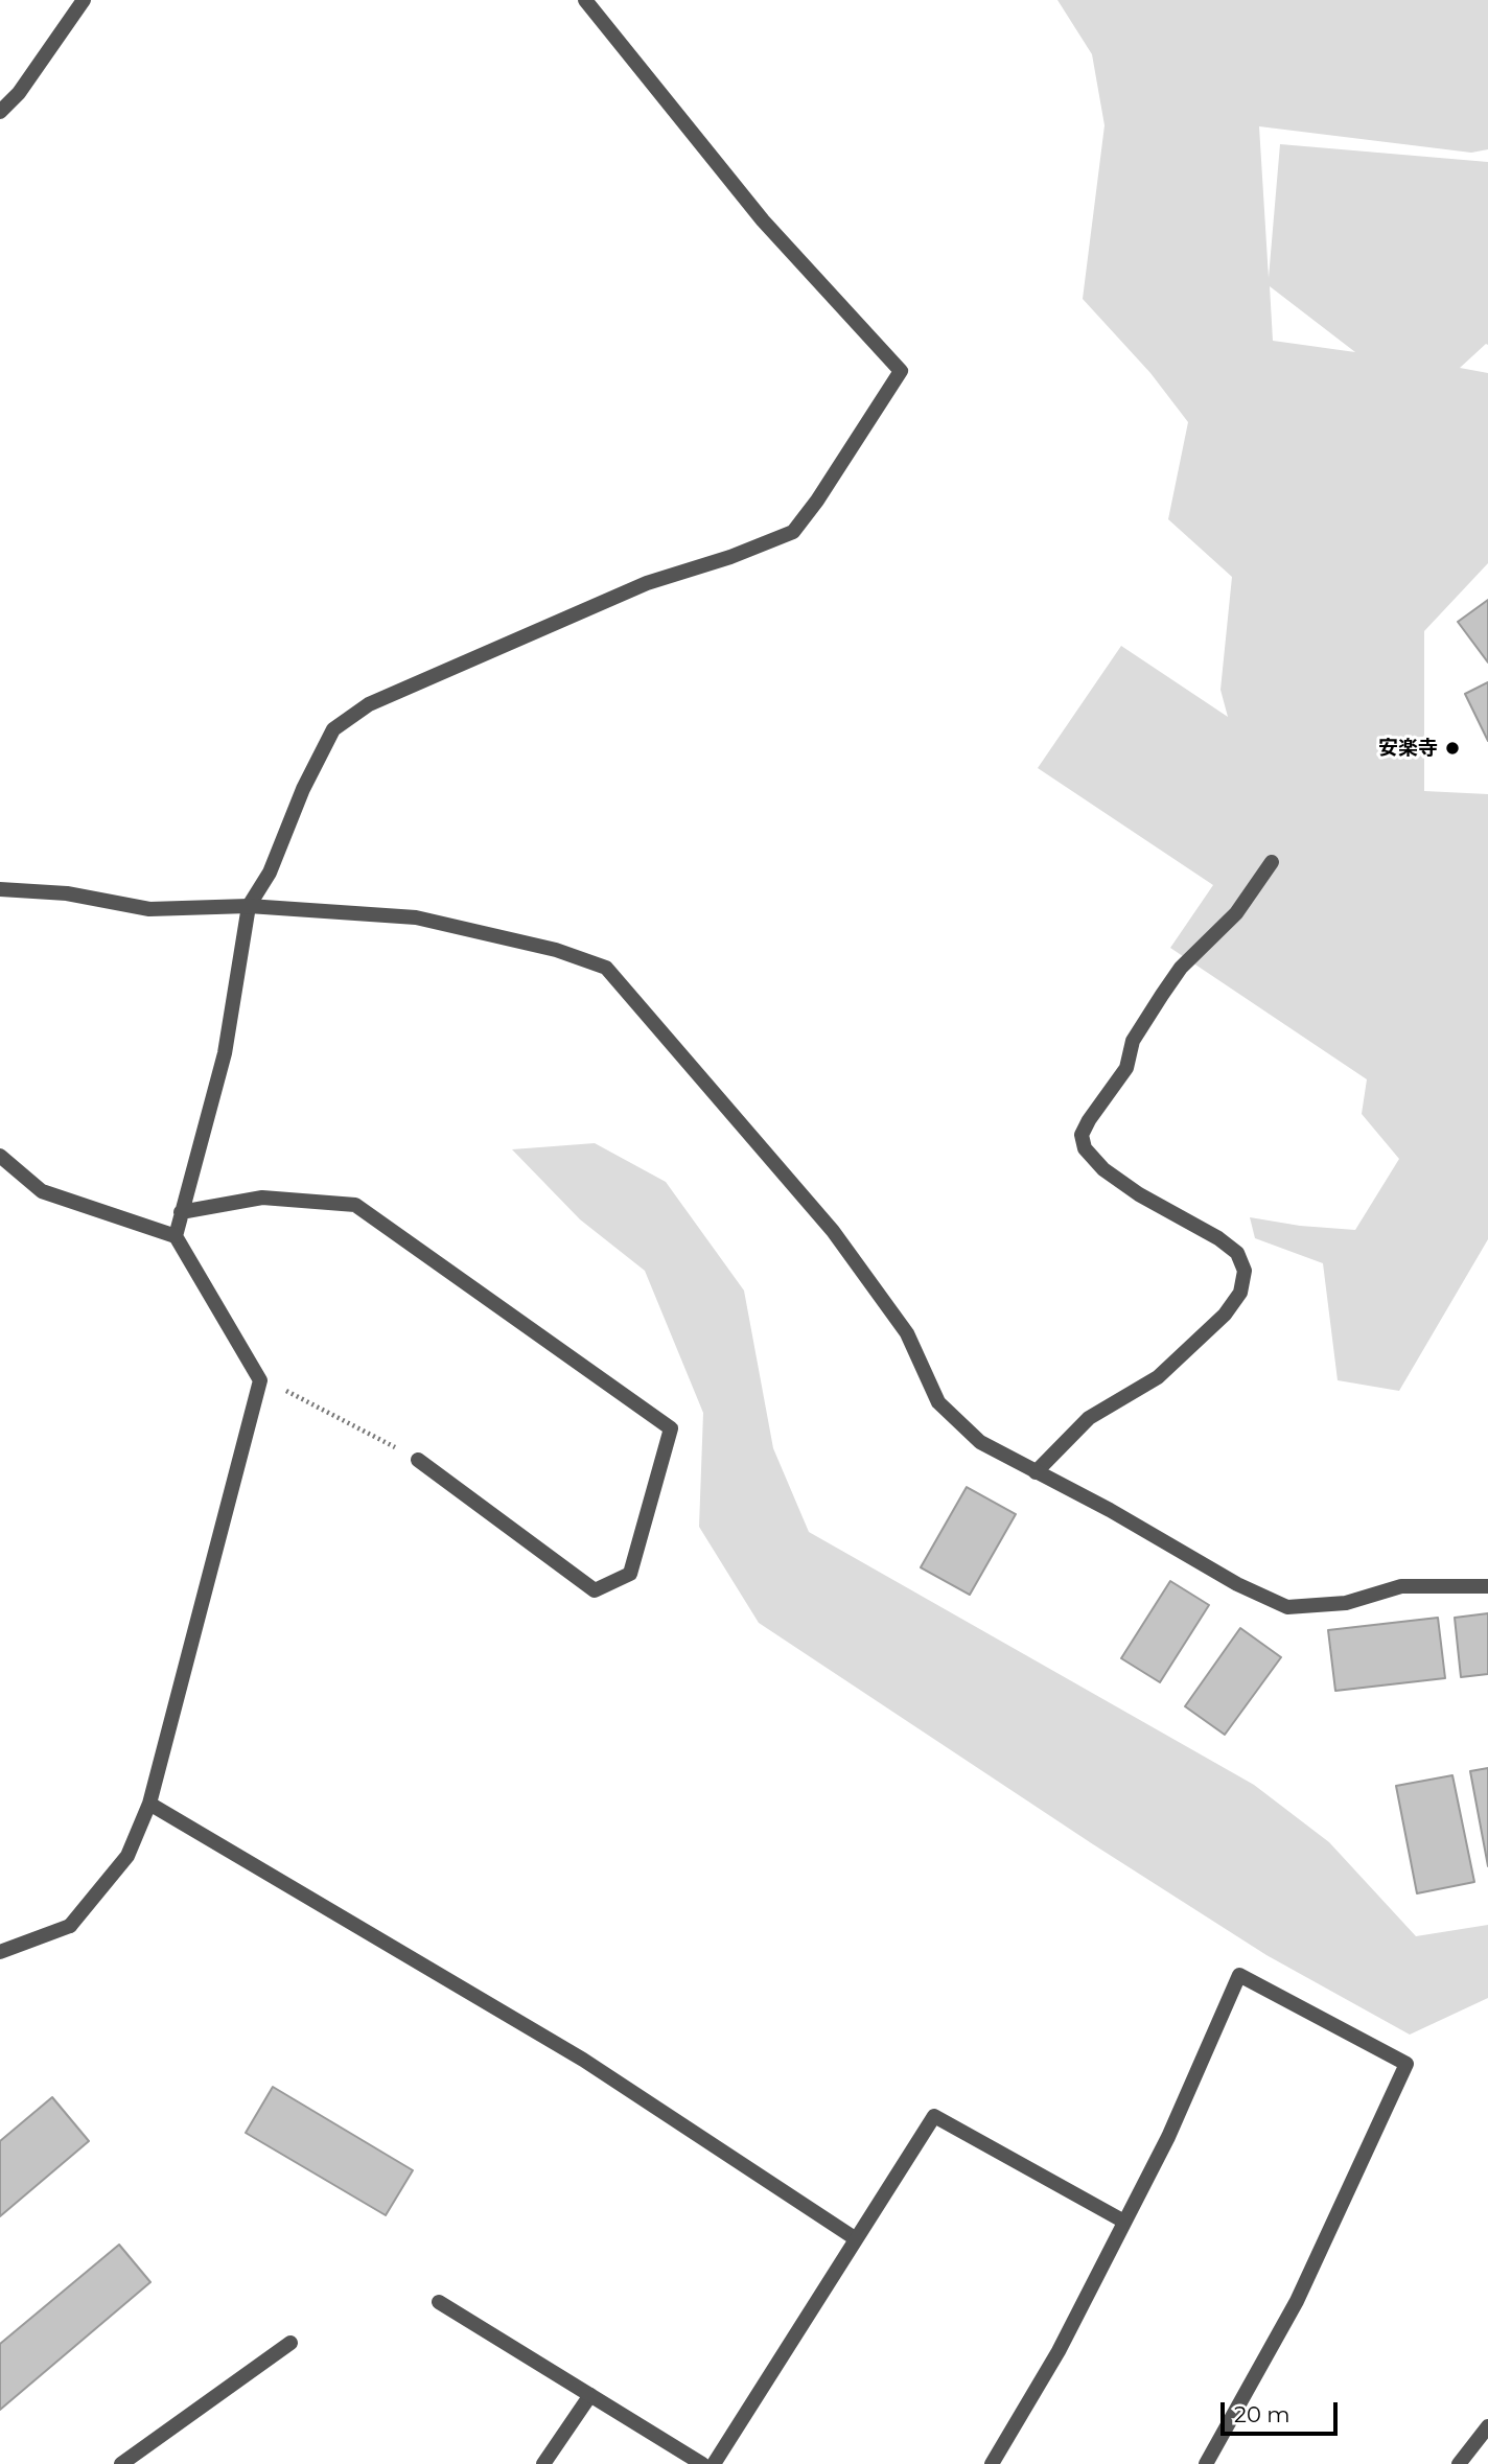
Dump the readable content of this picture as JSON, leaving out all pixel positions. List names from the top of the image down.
{
  "places": ["安楽寺"],
  "scale_bar": "20 m"
}
